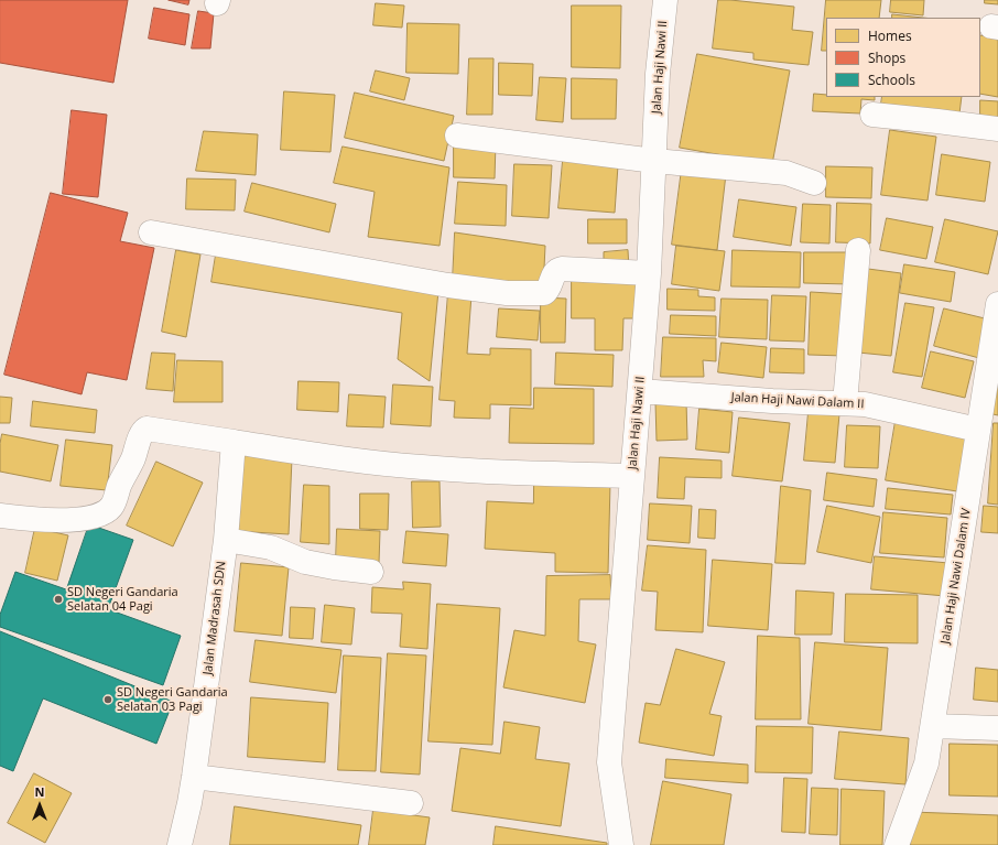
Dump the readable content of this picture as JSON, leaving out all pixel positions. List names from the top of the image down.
{
  "streets": {
    "street": [
      "Jalan Haji Nawi II",
      "Jalan Haji Nawi Dalam II",
      "Jalan Haji Nawi Dalam IV",
      "Jalan Madrasah SDN"
    ]
  },
  "crossings": [
    ["Jalan Haji Nawi II", "Jalan Haji Nawi Dalam II"],
    ["Jalan Haji Nawi Dalam II", "Jalan Haji Nawi Dalam IV"]
  ],
  "places": ["SD Negeri Gandaria Selatan 04 Pagi", "SD Negeri Gandaria Selatan 03 Pagi"],
  "legend": ["Homes", "Shops", "Schools"],
  "north": "top"
}
